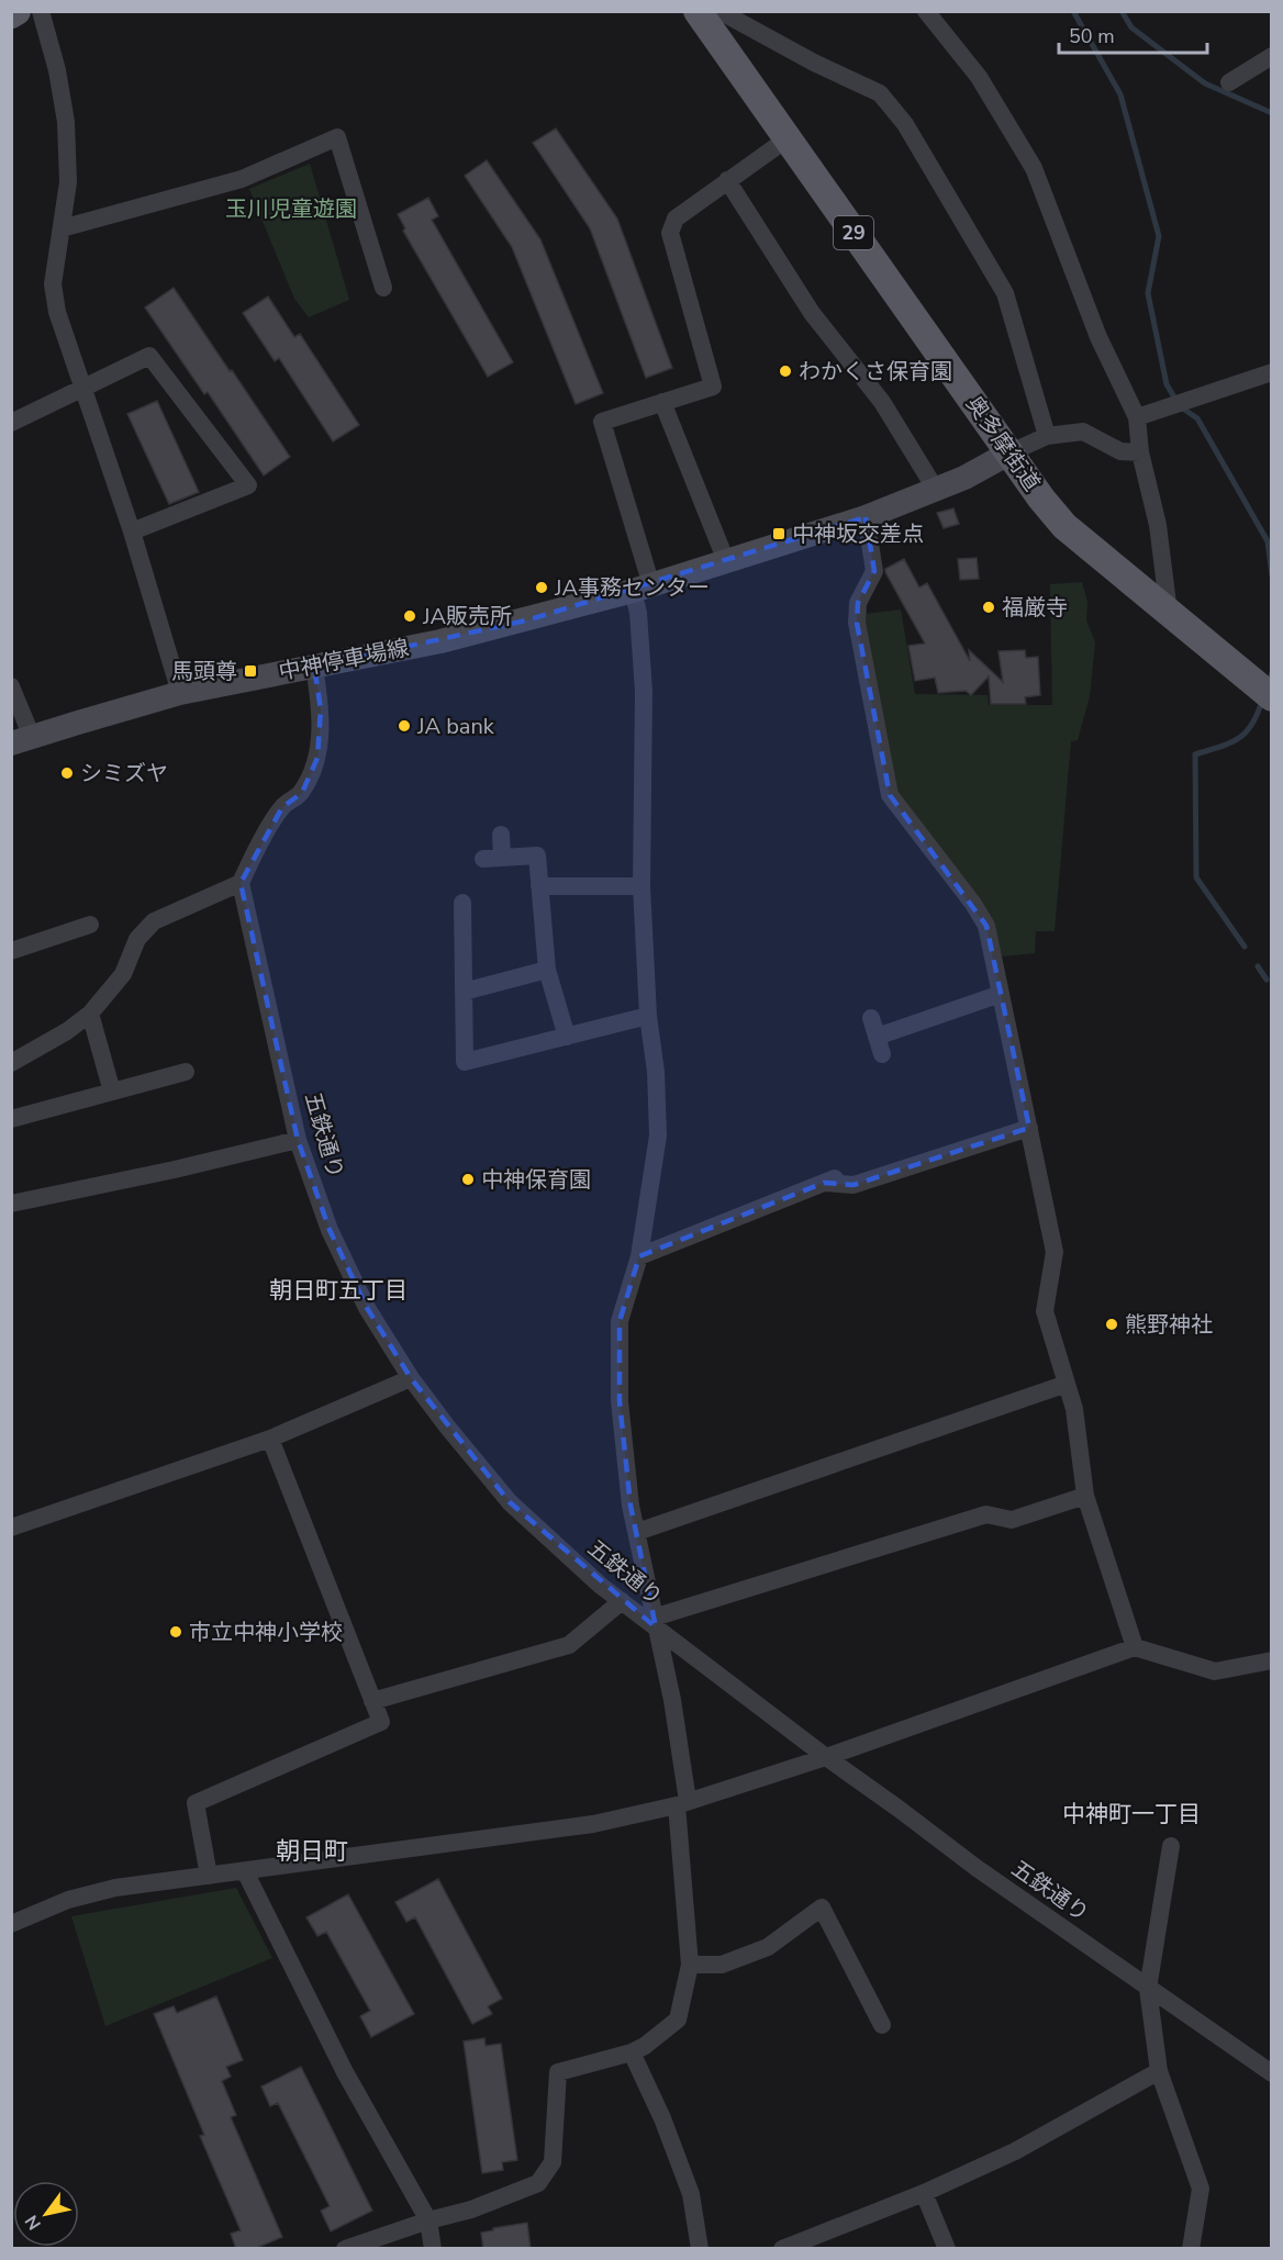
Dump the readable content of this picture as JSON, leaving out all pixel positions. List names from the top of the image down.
{
  "streets": {
    "main road": ["29", "奥多摩街道", "中神停車場線"],
    "street": ["五鉄通り"]
  },
  "crossings": [
    ["奥多摩街道", "中神停車場線"]
  ],
  "districts": ["朝日町五丁目", "中神町一丁目", "朝日町"],
  "parks": ["玉川児童遊園"],
  "places": {
    "other": [
      "わかくさ保育園",
      "JA事務センター",
      "福厳寺",
      "JA販売所",
      "JA bank",
      "シミズヤ",
      "中神保育園",
      "熊野神社",
      "市立中神小学校"
    ],
    "transit": ["中神坂交差点", "馬頭尊"]
  },
  "scale_bar": "50 m",
  "north": "bottom left"
}
